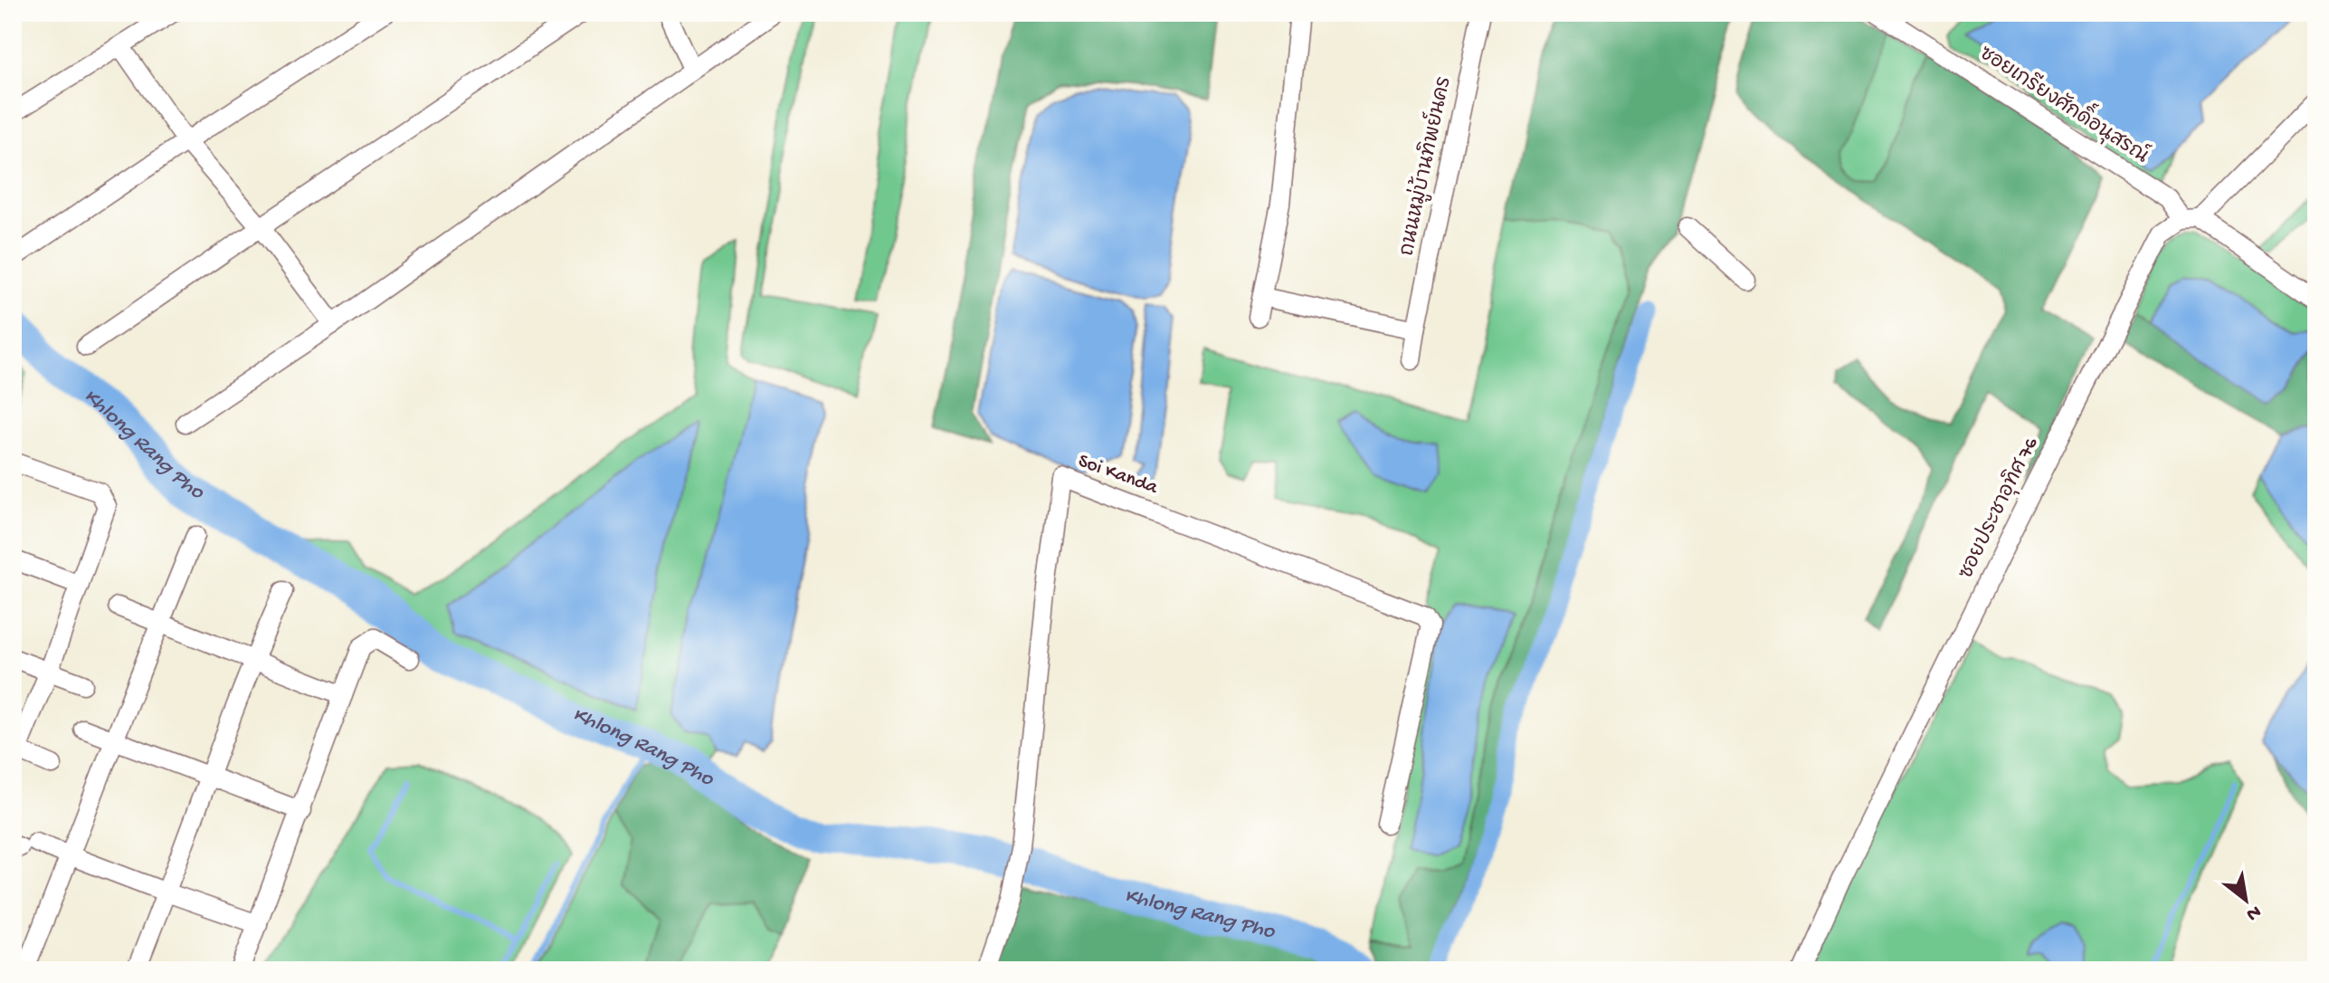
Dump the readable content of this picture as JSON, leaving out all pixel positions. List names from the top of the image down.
{
  "streets": {
    "street": [
      "ซอยเกรียงศักดิ์อนุสรณ์",
      "ถนนหมู่บ้านทิพย์นคร",
      "Soi Kanda",
      "ซอยประชาอุทิศ 76"
    ]
  },
  "crossings": [
    ["ซอยเกรียงศักดิ์อนุสรณ์", "ซอยประชาอุทิศ 76"]
  ],
  "water": ["Khlong Rang Pho"],
  "north": "bottom right"
}
